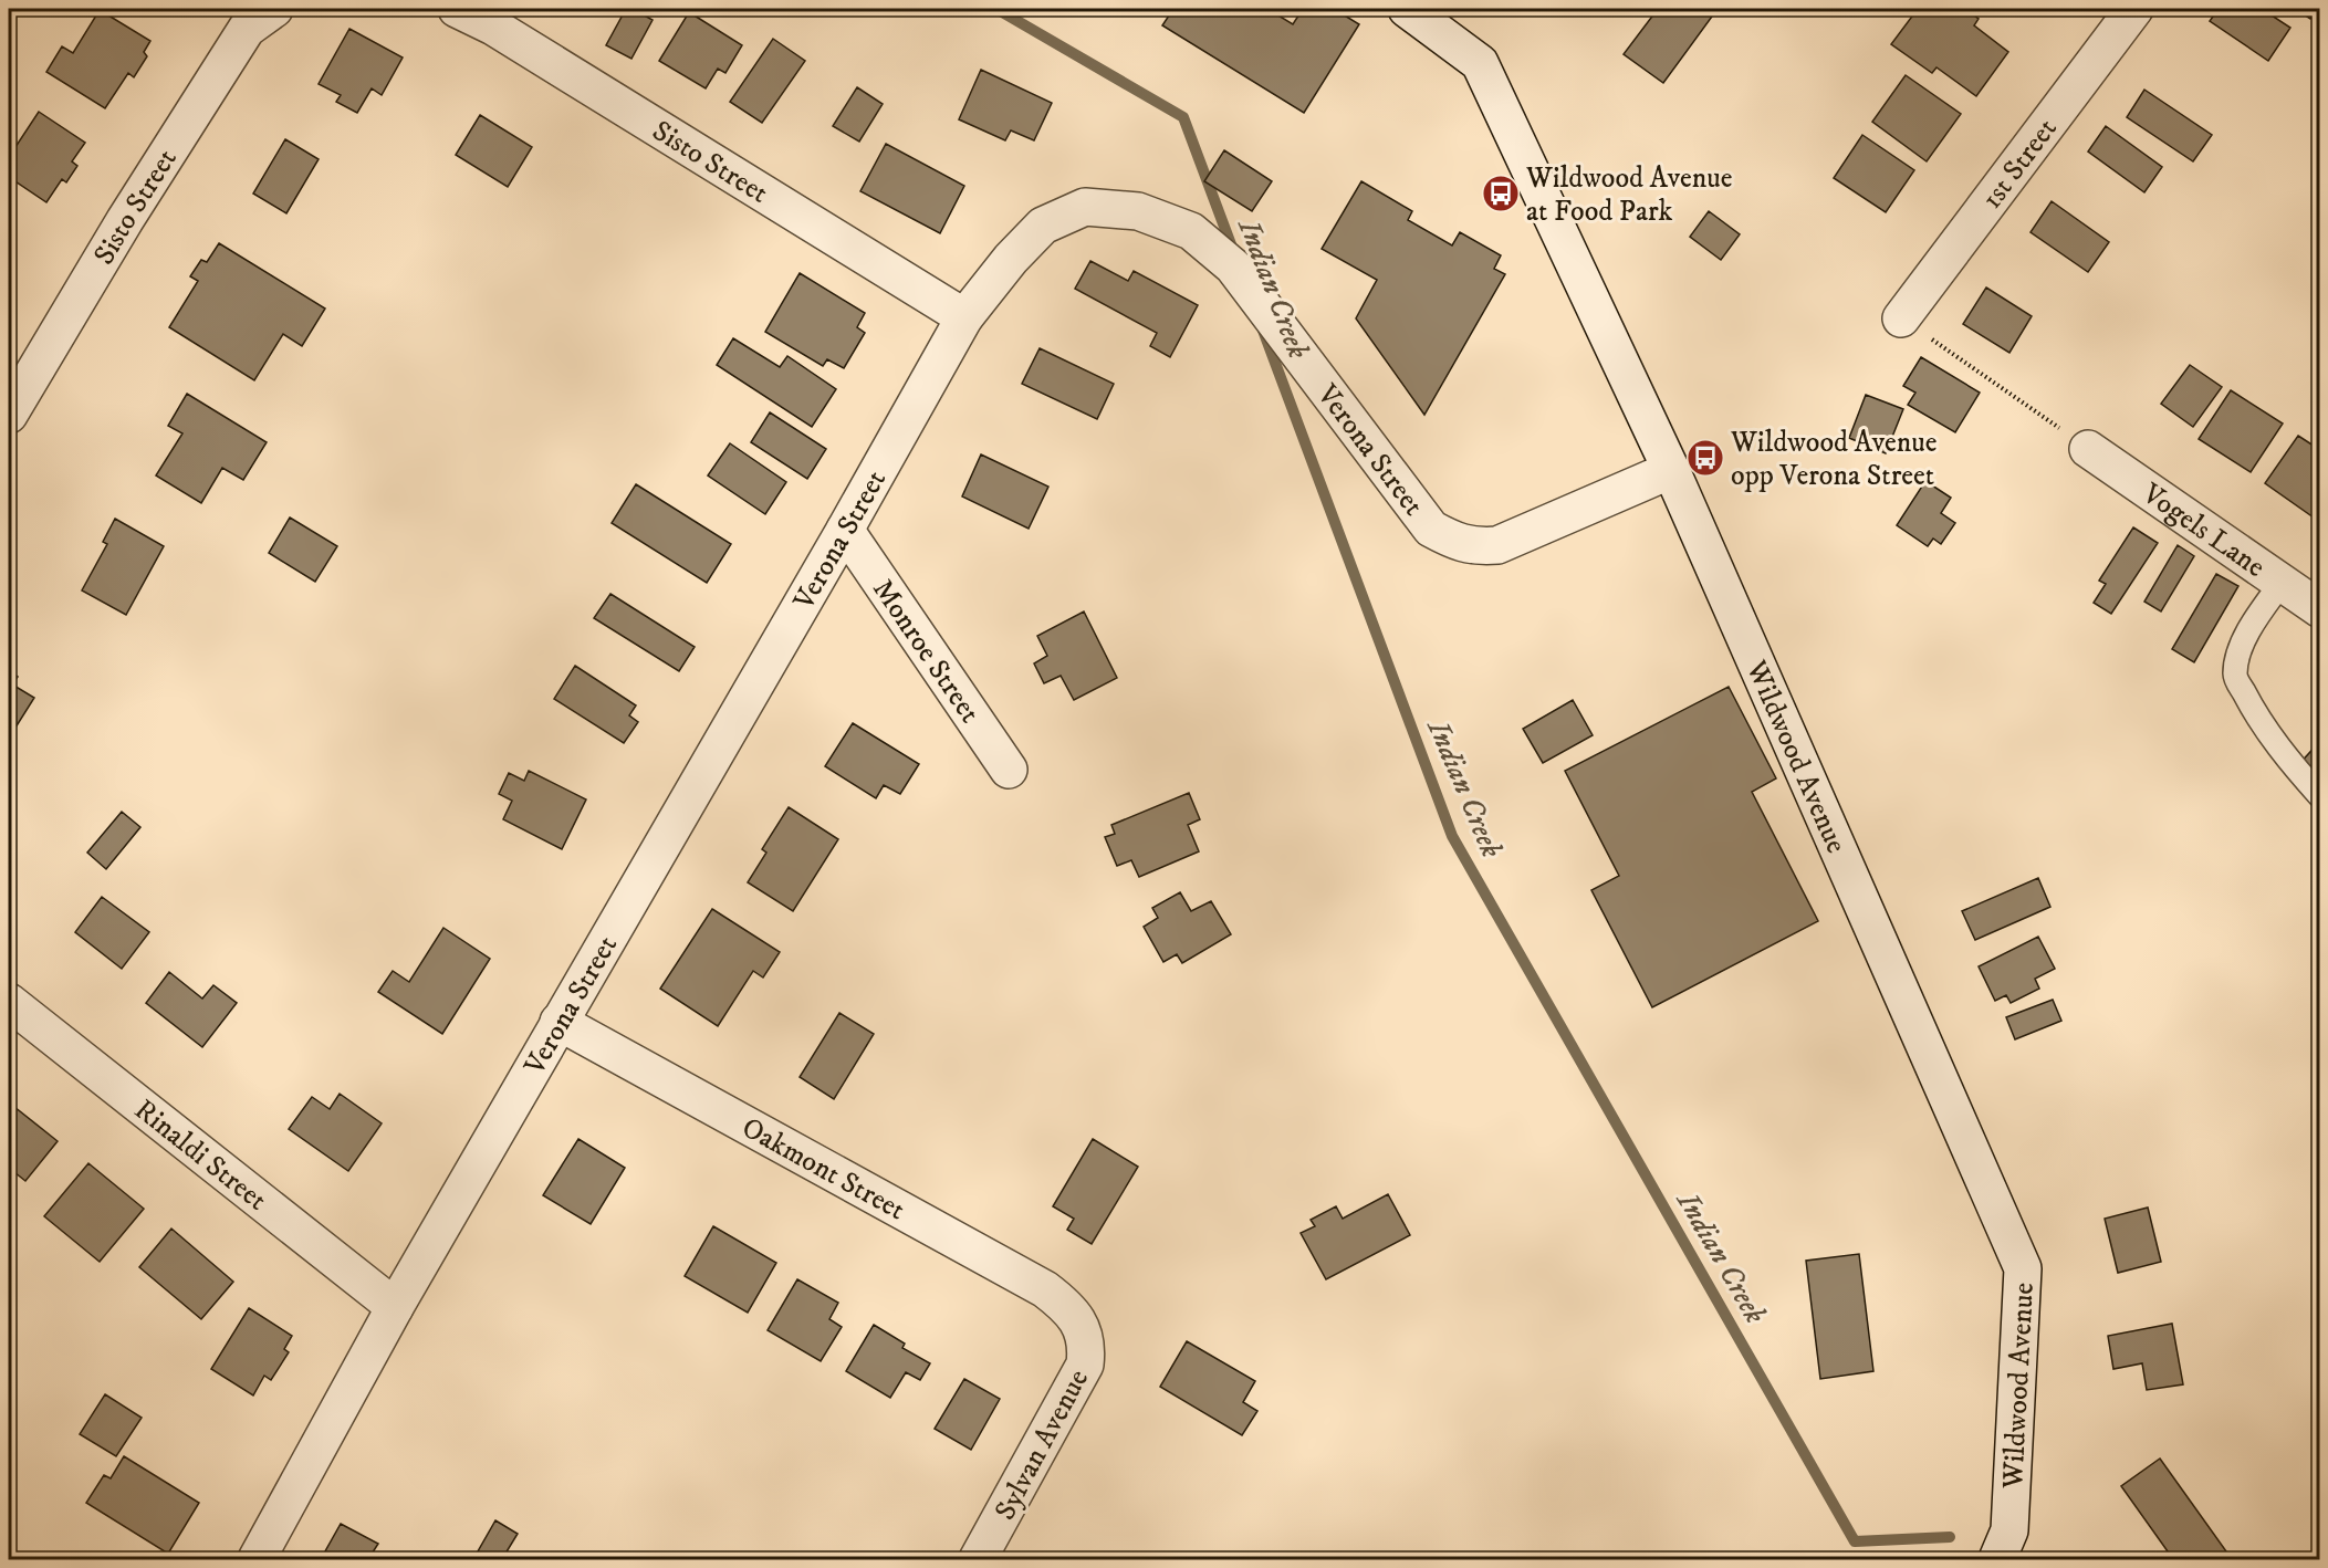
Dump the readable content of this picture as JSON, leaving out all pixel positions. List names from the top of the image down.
{
  "streets": {
    "street": [
      "Sisto Street",
      "1st Street",
      "Verona Street",
      "Vogels Lane",
      "Monroe Street",
      "Wildwood Avenue",
      "Rinaldi Street",
      "Oakmont Street",
      "Sylvan Avenue"
    ]
  },
  "crossings": [
    ["Sisto Street", "Verona Street"],
    ["Verona Street", "Monroe Street"],
    ["Verona Street", "Wildwood Avenue"],
    ["Verona Street", "Rinaldi Street"],
    ["Verona Street", "Oakmont Street"],
    ["Oakmont Street", "Sylvan Avenue"]
  ],
  "water": ["Indian Creek"],
  "places": {
    "bus stop": ["Wildwood Avenue at Food Park", "Wildwood Avenue opp Verona Street"]
  }
}
